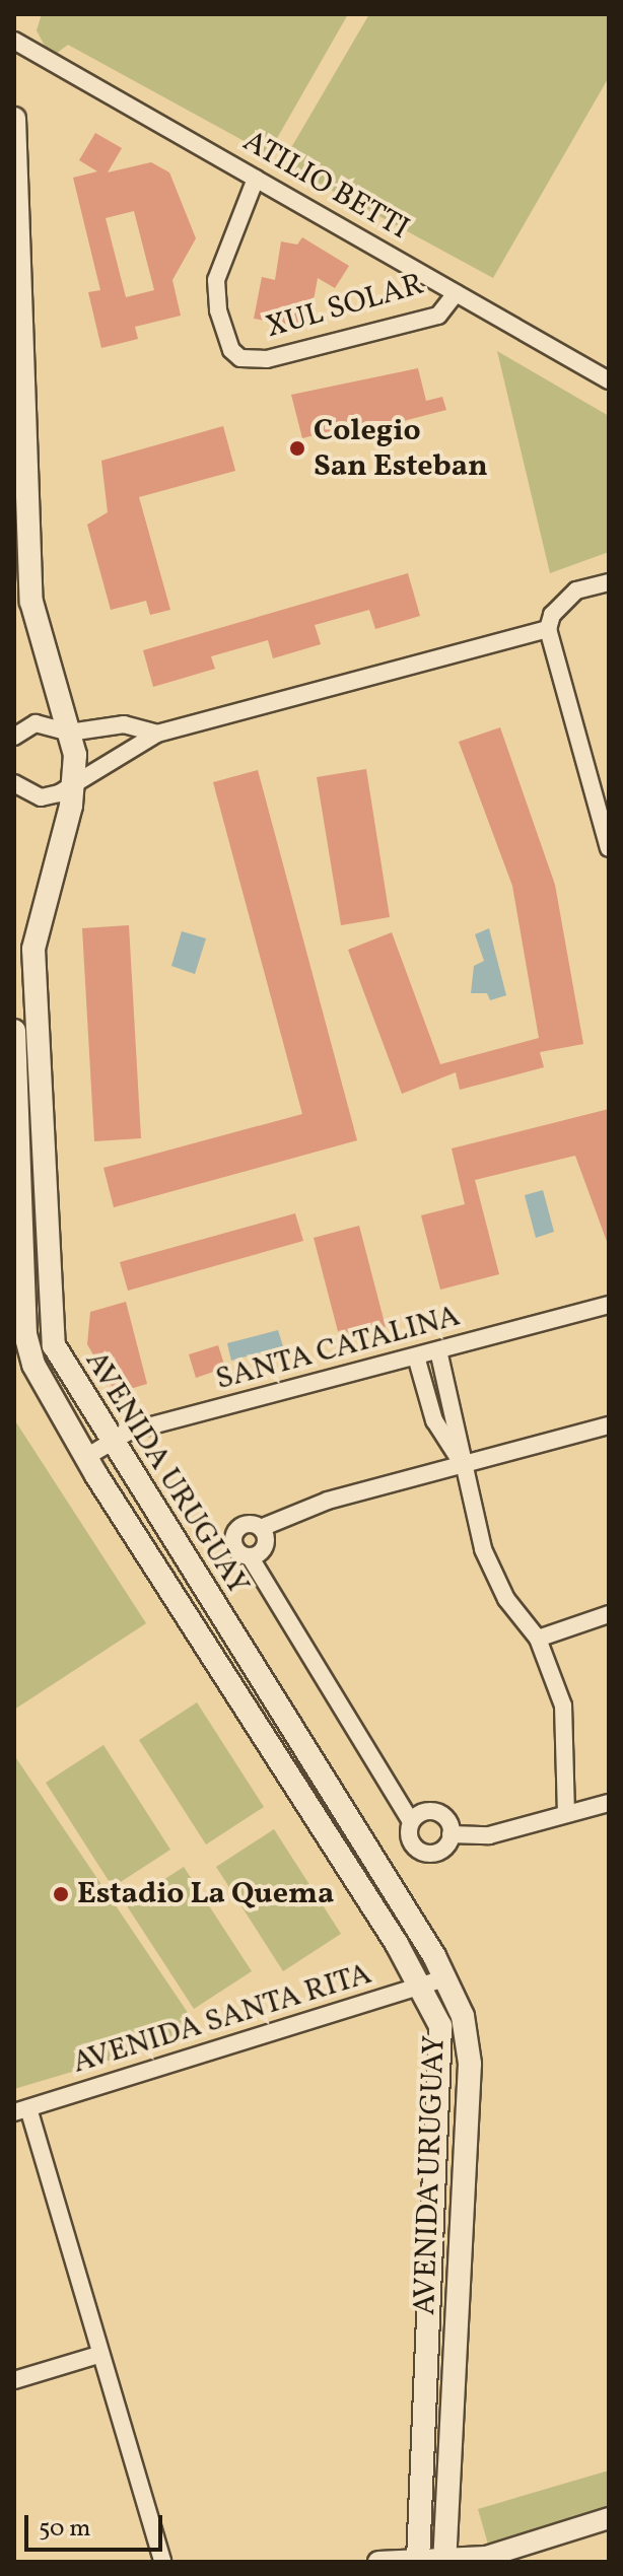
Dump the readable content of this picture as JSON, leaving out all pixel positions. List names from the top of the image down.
{
  "streets": {
    "main road": ["AVENIDA URUGUAY"],
    "street": [
      "ATILIO BETTI",
      "XUL SOLAR",
      "SANTA CATALINA",
      "AVENIDA SANTA RITA"
    ]
  },
  "crossings": [
    ["ATILIO BETTI", "XUL SOLAR"],
    ["SANTA CATALINA", "AVENIDA URUGUAY"],
    ["AVENIDA URUGUAY", "AVENIDA SANTA RITA"]
  ],
  "places": ["Colegio San Esteban", "Estadio La Quema"],
  "scale_bar": "50 m"
}
